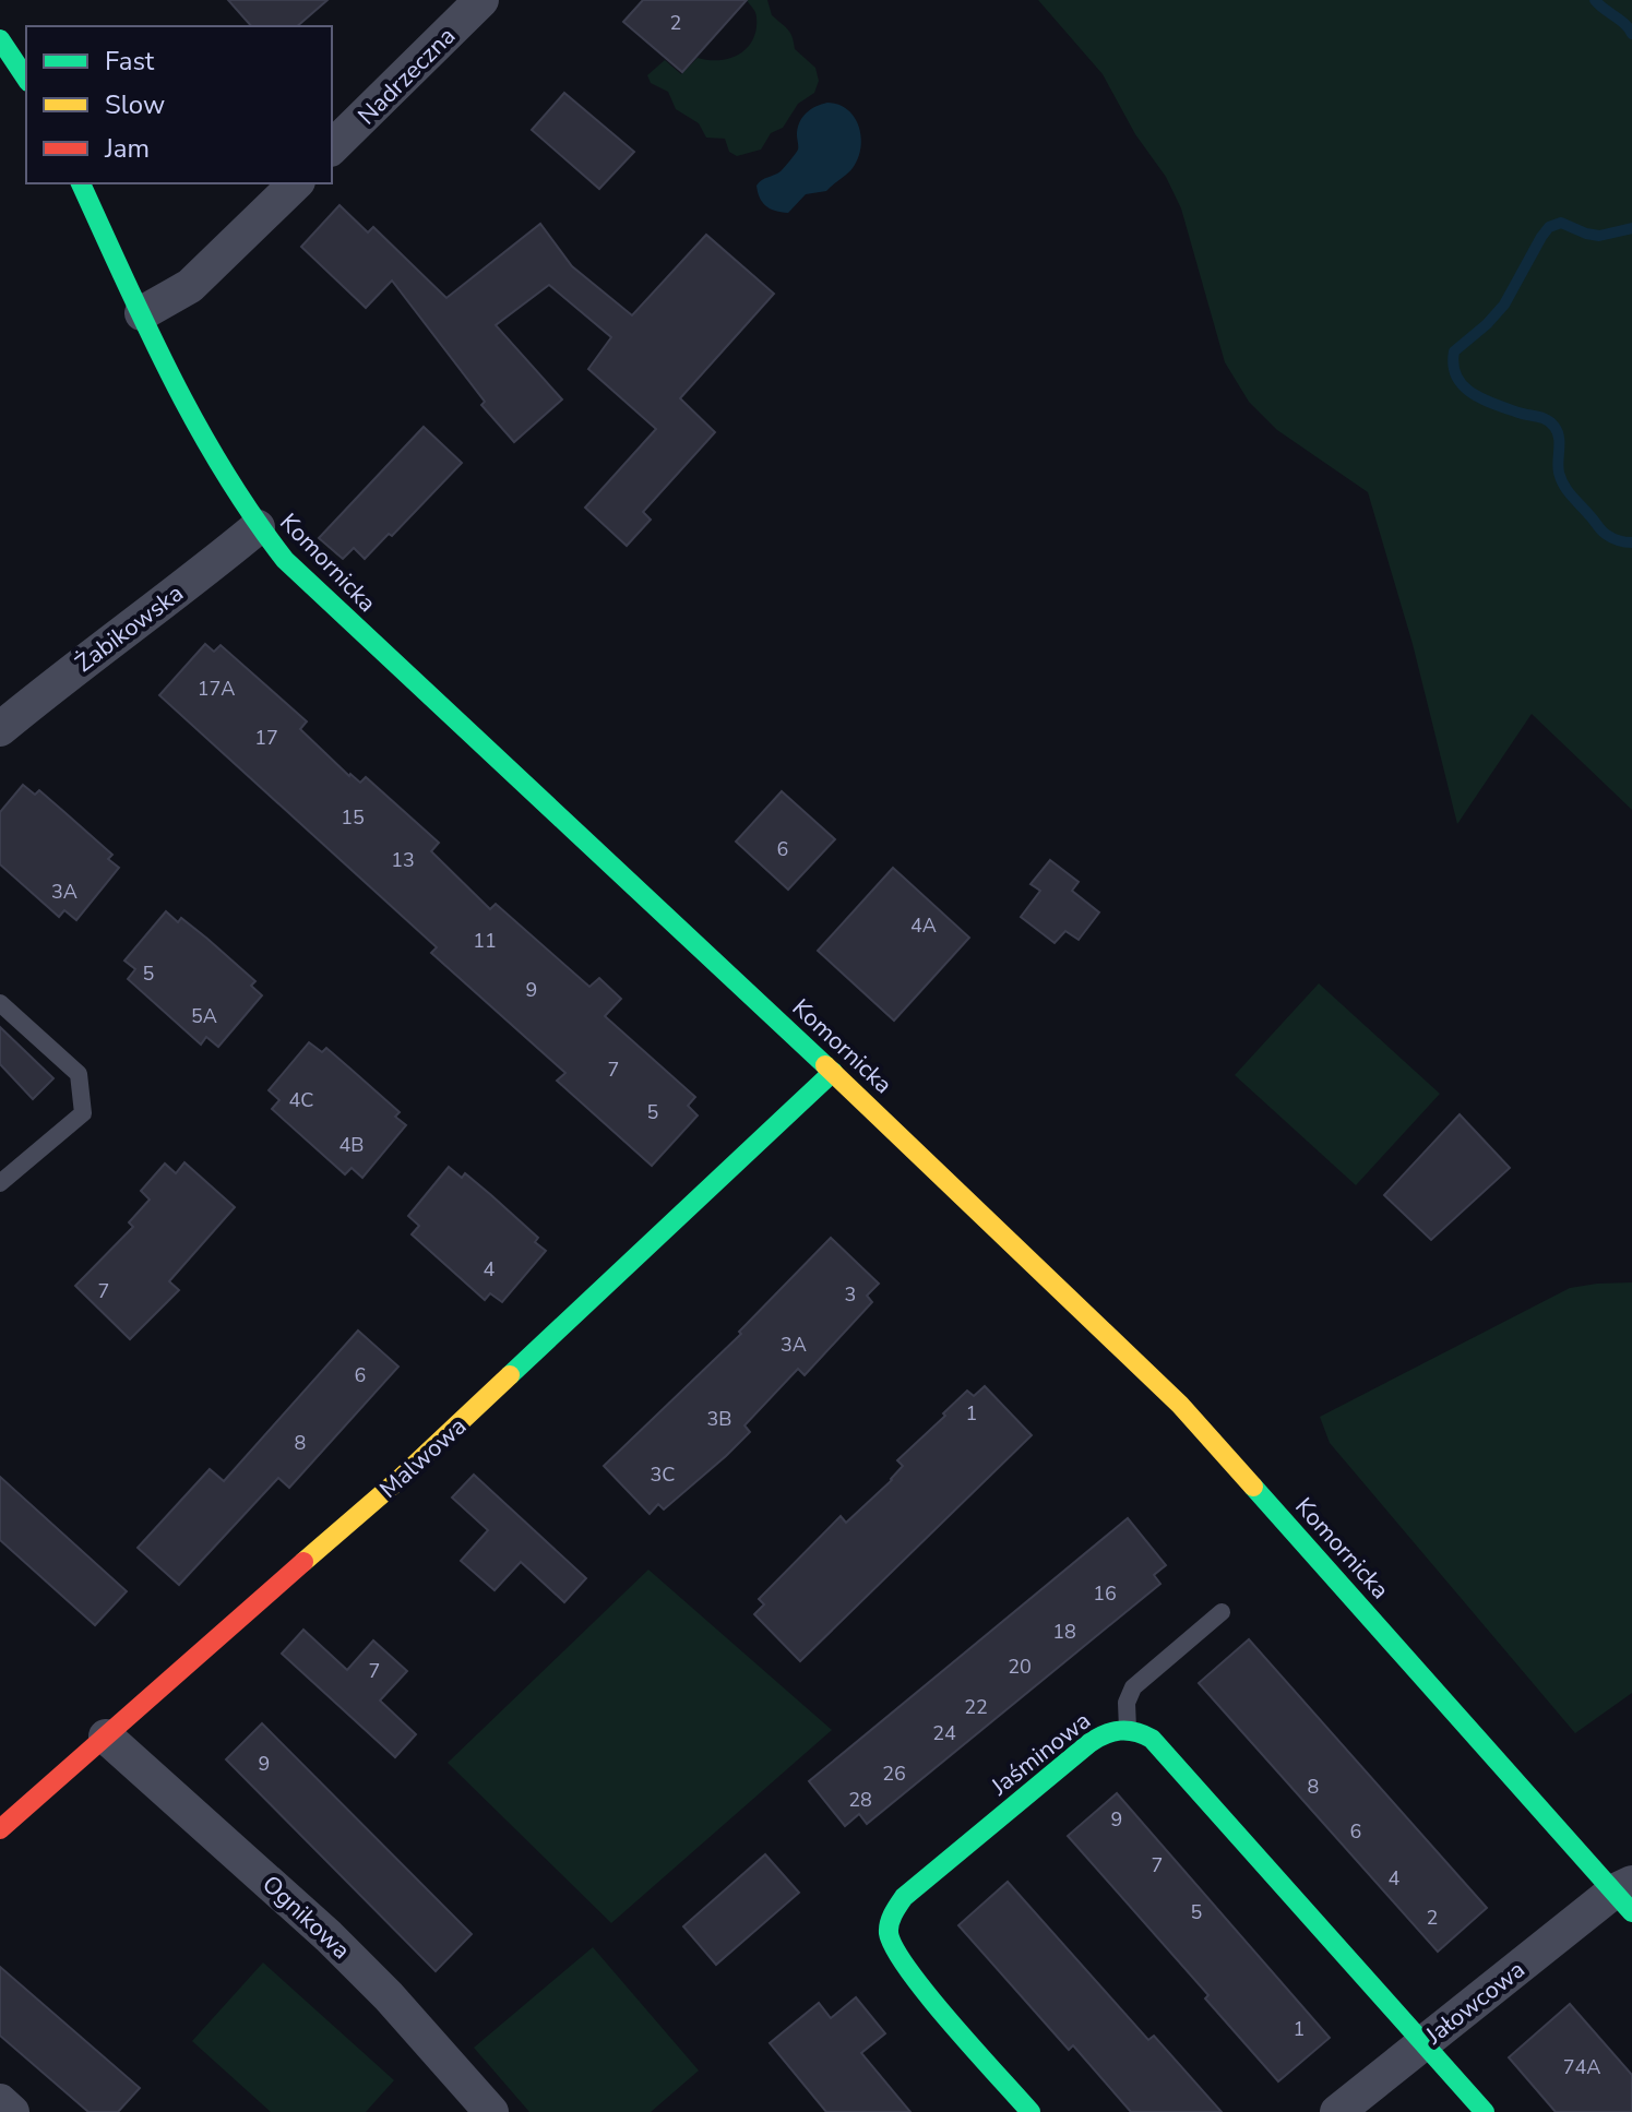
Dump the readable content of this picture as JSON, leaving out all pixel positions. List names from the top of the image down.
{
  "streets": {
    "street": [
      "Nadrzeczna",
      "Komornicka",
      "Żabikowska",
      "Malwowa",
      "Jaśminowa",
      "Ognikowa",
      "Jałowcowa"
    ]
  },
  "crossings": [
    ["Komornicka", "Żabikowska"],
    ["Komornicka", "Malwowa"],
    ["Komornicka", "Jałowcowa"],
    ["Malwowa", "Ognikowa"],
    ["Jaśminowa", "Jałowcowa"]
  ],
  "house_numbers": [
    "2",
    "17A",
    "17",
    "15",
    "6",
    "13",
    "3A",
    "4A",
    "11",
    "5",
    "9",
    "5A",
    "7",
    "4C",
    "5",
    "4B",
    "4",
    "7",
    "3",
    "3A",
    "6",
    "1",
    "3B",
    "8",
    "3C",
    "16",
    "18",
    "20",
    "7",
    "22",
    "24",
    "9",
    "26",
    "8",
    "28",
    "9",
    "6",
    "7",
    "4",
    "5",
    "2",
    "1",
    "74A"
  ],
  "legend": ["Fast", "Slow", "Jam"]
}
